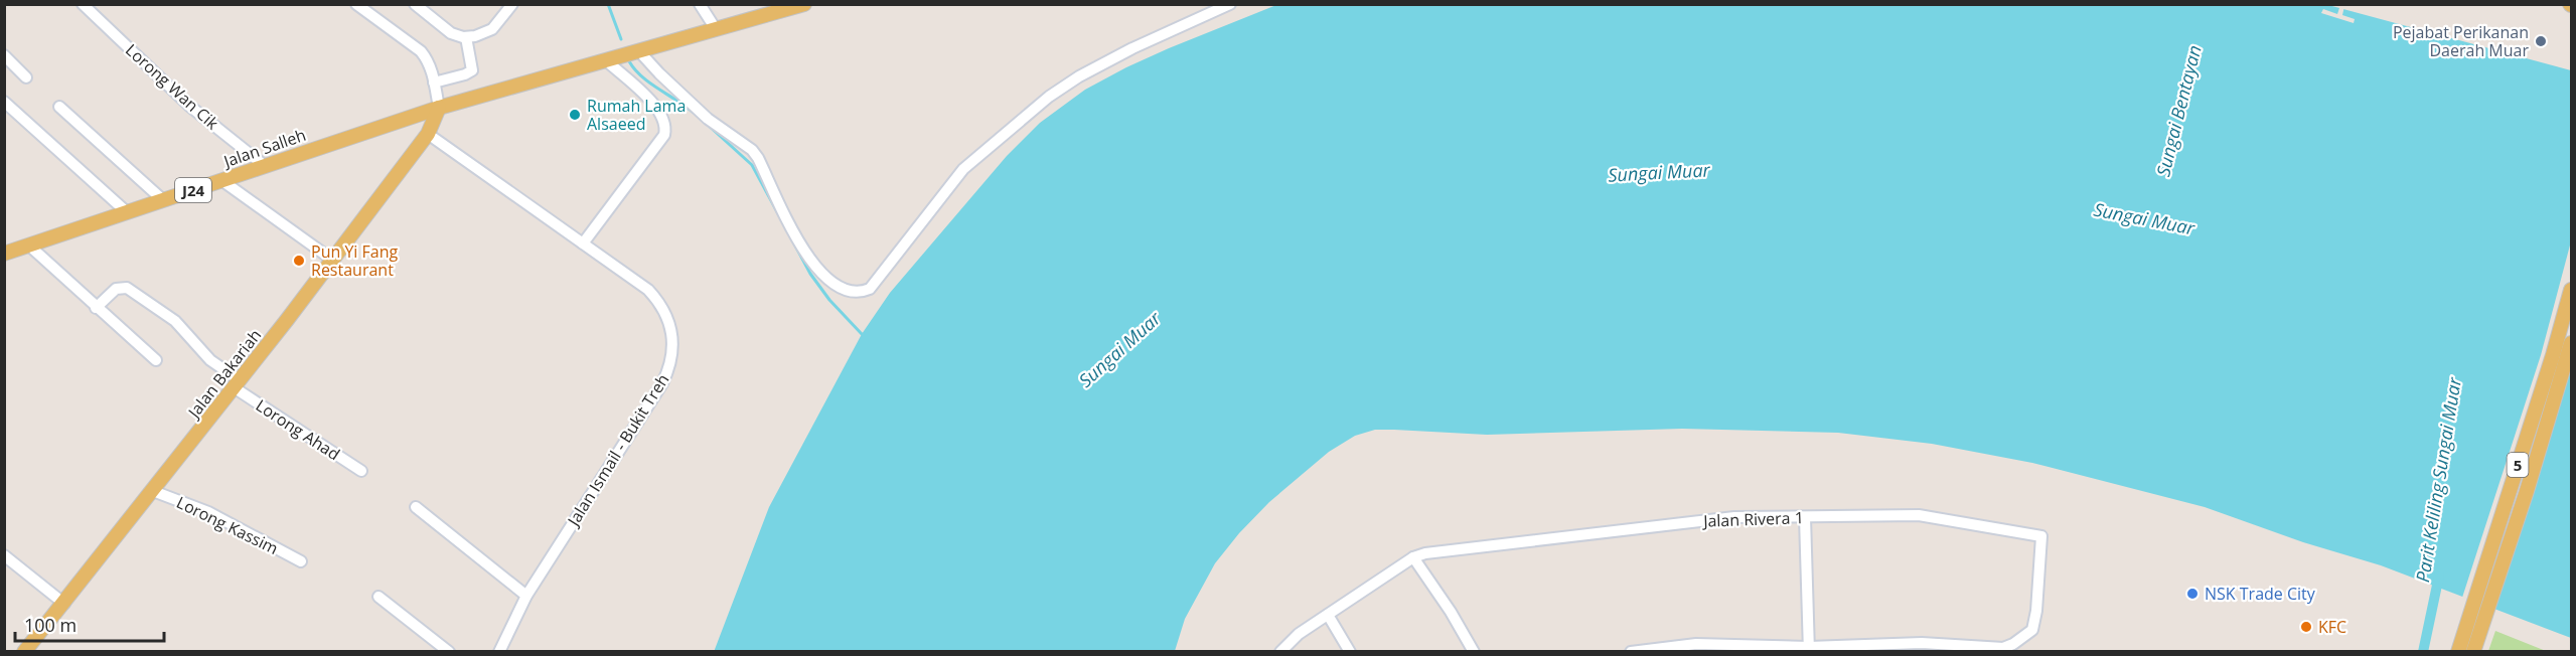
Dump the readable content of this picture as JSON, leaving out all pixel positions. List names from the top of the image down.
{
  "streets": {
    "main road": [
      "Jalan Salleh",
      "J24",
      "Jalan Bakariah",
      "5"
    ],
    "street": [
      "Lorong Wan Cik",
      "Lorong Ahad",
      "Jalan Ismail - Bukit Treh",
      "Jalan Rivera 1",
      "Lorong Kassim"
    ]
  },
  "crossings": [
    ["Lorong Wan Cik", "Jalan Salleh"],
    ["Jalan Salleh", "J24"],
    ["J24", "Jalan Bakariah"],
    ["Jalan Bakariah", "Lorong Ahad"],
    ["Jalan Bakariah", "Jalan Ismail - Bukit Treh"],
    ["Jalan Bakariah", "Lorong Kassim"]
  ],
  "water": ["Sungai Bentayan", "Sungai Muar", "Parit Keliling Sungai Muar"],
  "places": [
    "Pejabat Perikanan Daerah Muar",
    "Rumah Lama Alsaeed",
    "Pun Yi Fang Restaurant",
    "NSK Trade City",
    "KFC"
  ],
  "scale_bar": "100 m"
}
